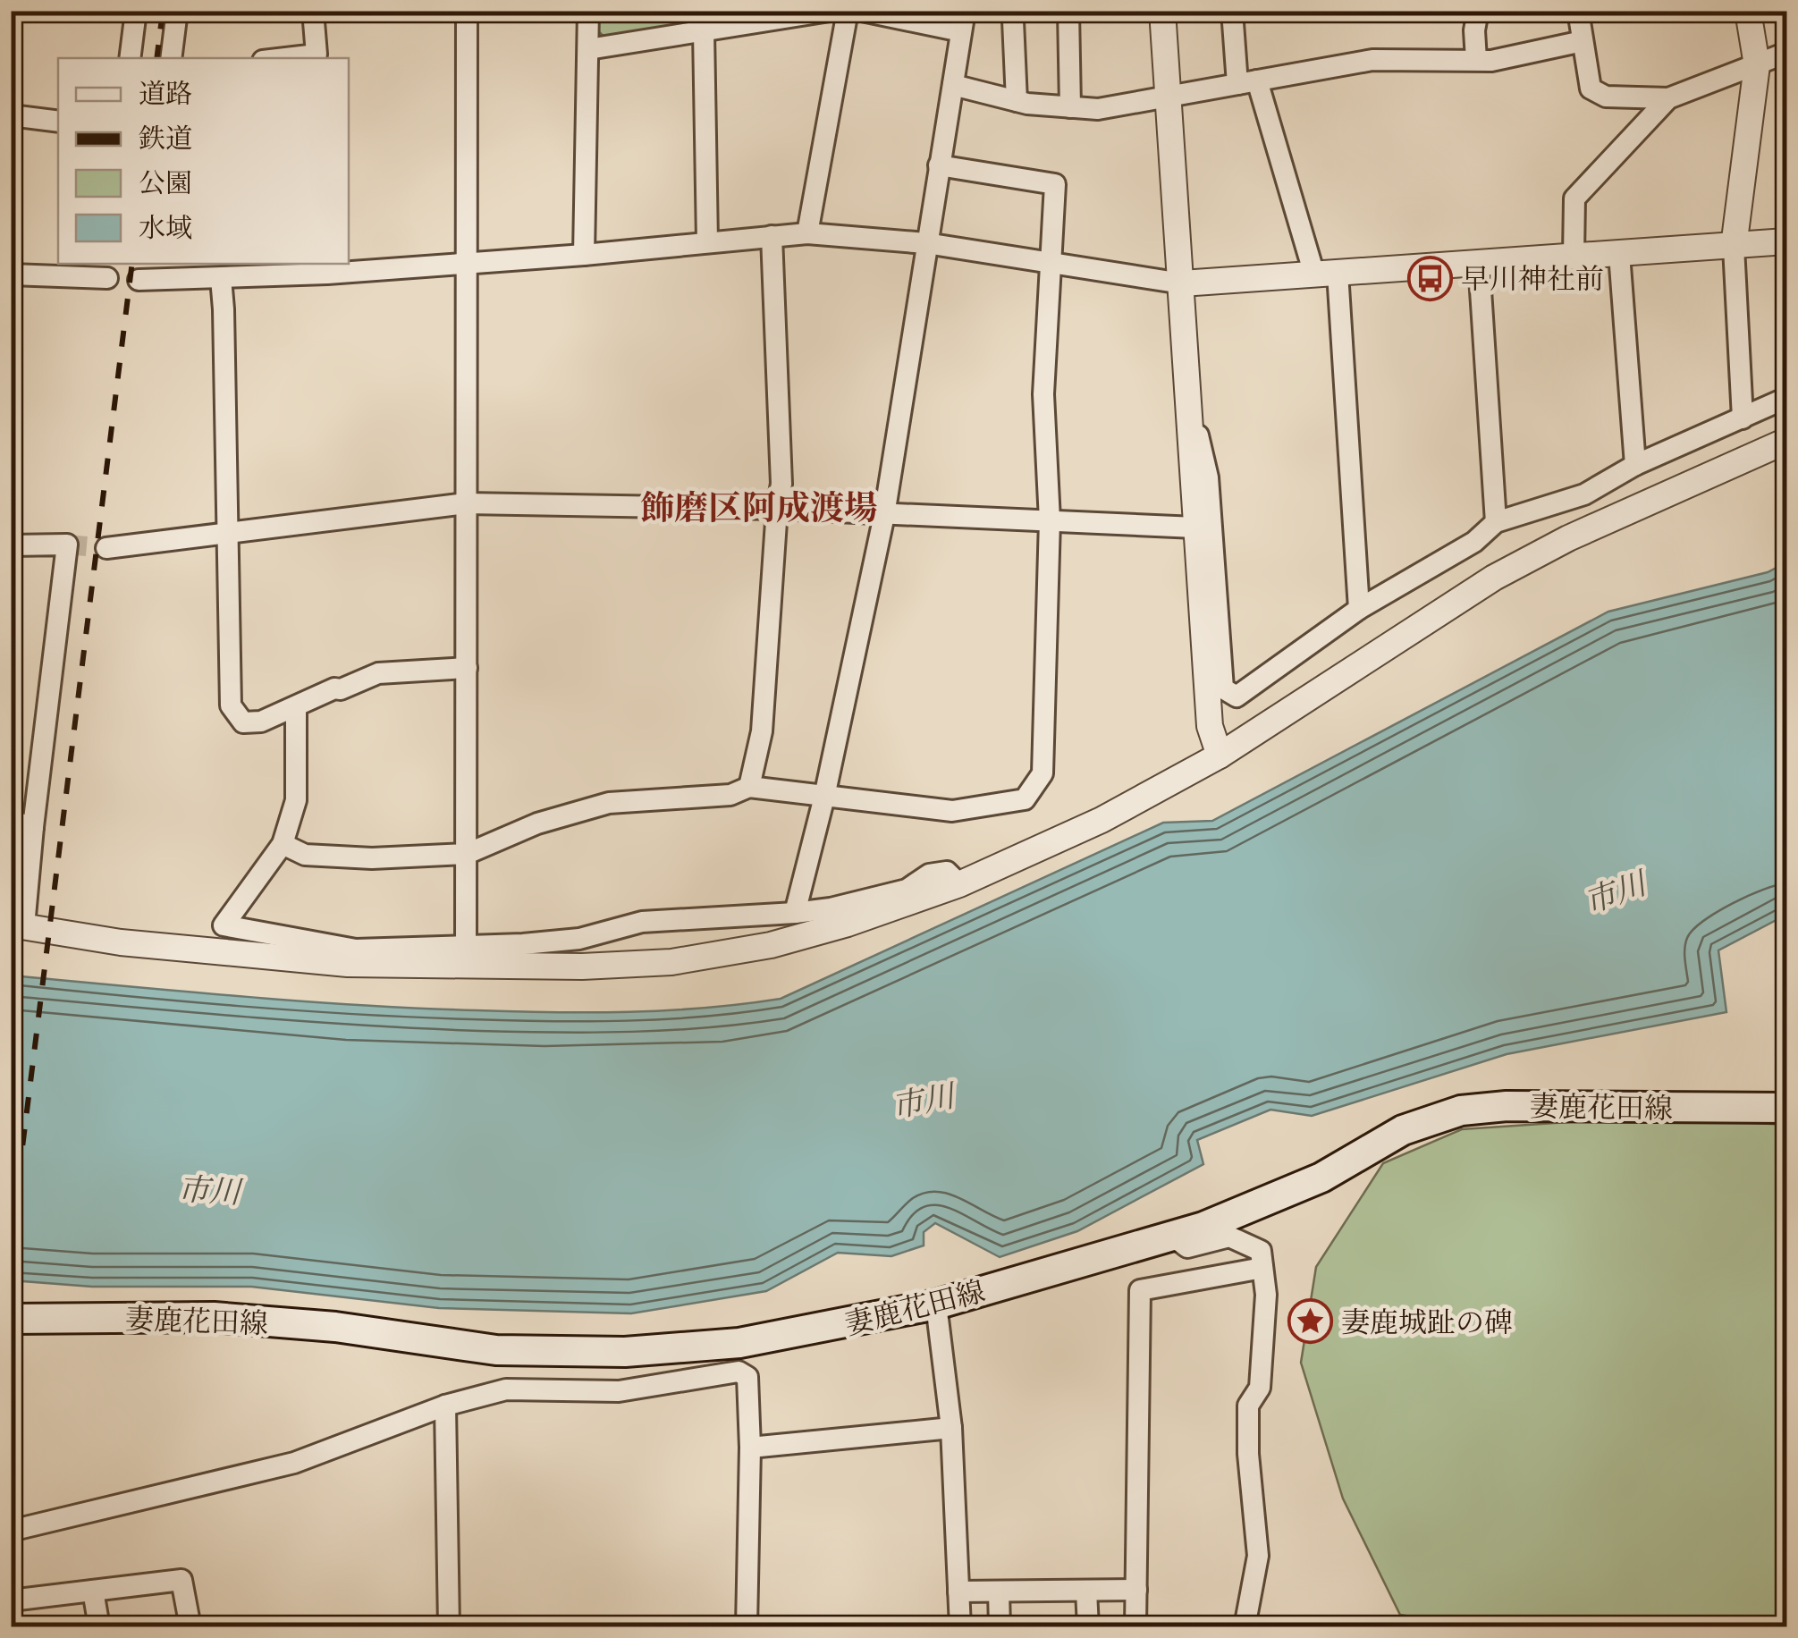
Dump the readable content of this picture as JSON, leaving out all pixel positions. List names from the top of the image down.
{
  "streets": {
    "main road": ["妻鹿花田線"]
  },
  "districts": ["飾磨区阿成渡場"],
  "water": ["市川"],
  "places": {
    "bus stop": ["早川神社前"],
    "place": ["妻鹿城趾の碑"]
  },
  "legend": [
    "道路",
    "鉄道",
    "公園",
    "水域"
  ]
}
